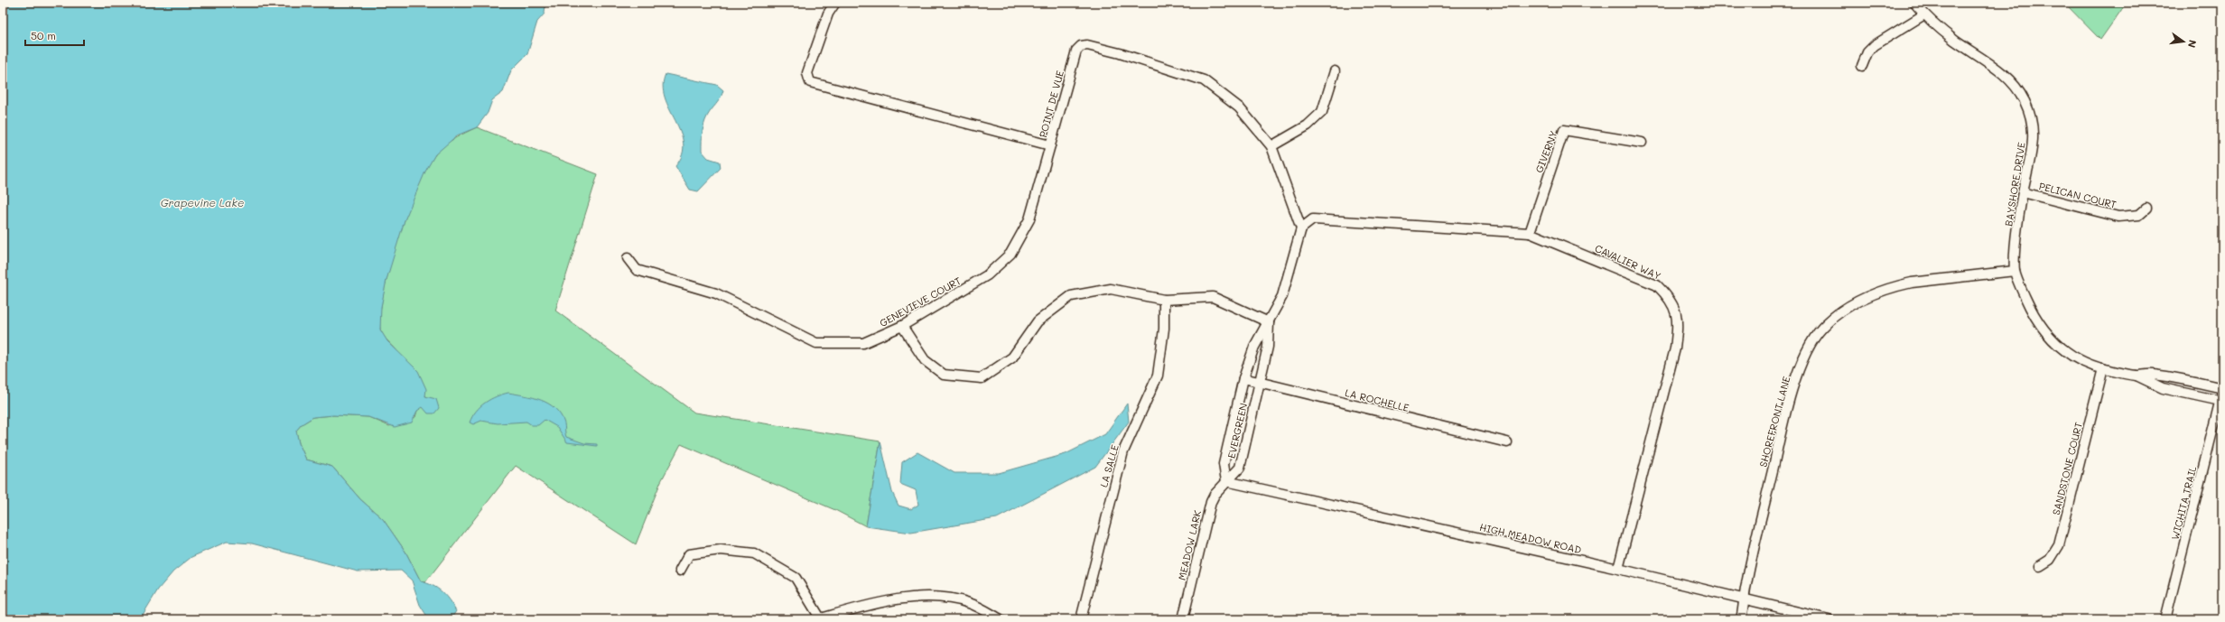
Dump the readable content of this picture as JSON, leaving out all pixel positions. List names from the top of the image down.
{
  "streets": {
    "street": [
      "POINT DE VUE",
      "GIVERNY",
      "BAYSHORE DRIVE",
      "PELICAN COURT",
      "CAVALIER WAY",
      "GENEVIEVE COURT",
      "LA ROCHELLE",
      "SHOREFRONT LANE",
      "EVERGREEN",
      "LA SALLE",
      "SANDSTONE COURT",
      "WICHITA TRAIL",
      "HIGH MEADOW ROAD",
      "MEADOW LARK"
    ]
  },
  "crossings": [
    ["POINT DE VUE", "CAVALIER WAY"],
    ["POINT DE VUE", "GENEVIEVE COURT"],
    ["POINT DE VUE", "EVERGREEN"],
    ["GIVERNY", "CAVALIER WAY"],
    ["BAYSHORE DRIVE", "PELICAN COURT"],
    ["BAYSHORE DRIVE", "SHOREFRONT LANE"],
    ["BAYSHORE DRIVE", "SANDSTONE COURT"],
    ["BAYSHORE DRIVE", "WICHITA TRAIL"],
    ["CAVALIER WAY", "EVERGREEN"],
    ["CAVALIER WAY", "HIGH MEADOW ROAD"],
    ["LA ROCHELLE", "EVERGREEN"],
    ["SHOREFRONT LANE", "HIGH MEADOW ROAD"],
    ["EVERGREEN", "HIGH MEADOW ROAD"],
    ["EVERGREEN", "MEADOW LARK"],
    ["HIGH MEADOW ROAD", "MEADOW LARK"]
  ],
  "water": ["Grapevine Lake"],
  "scale_bar": "50 m",
  "north": "right"
}
